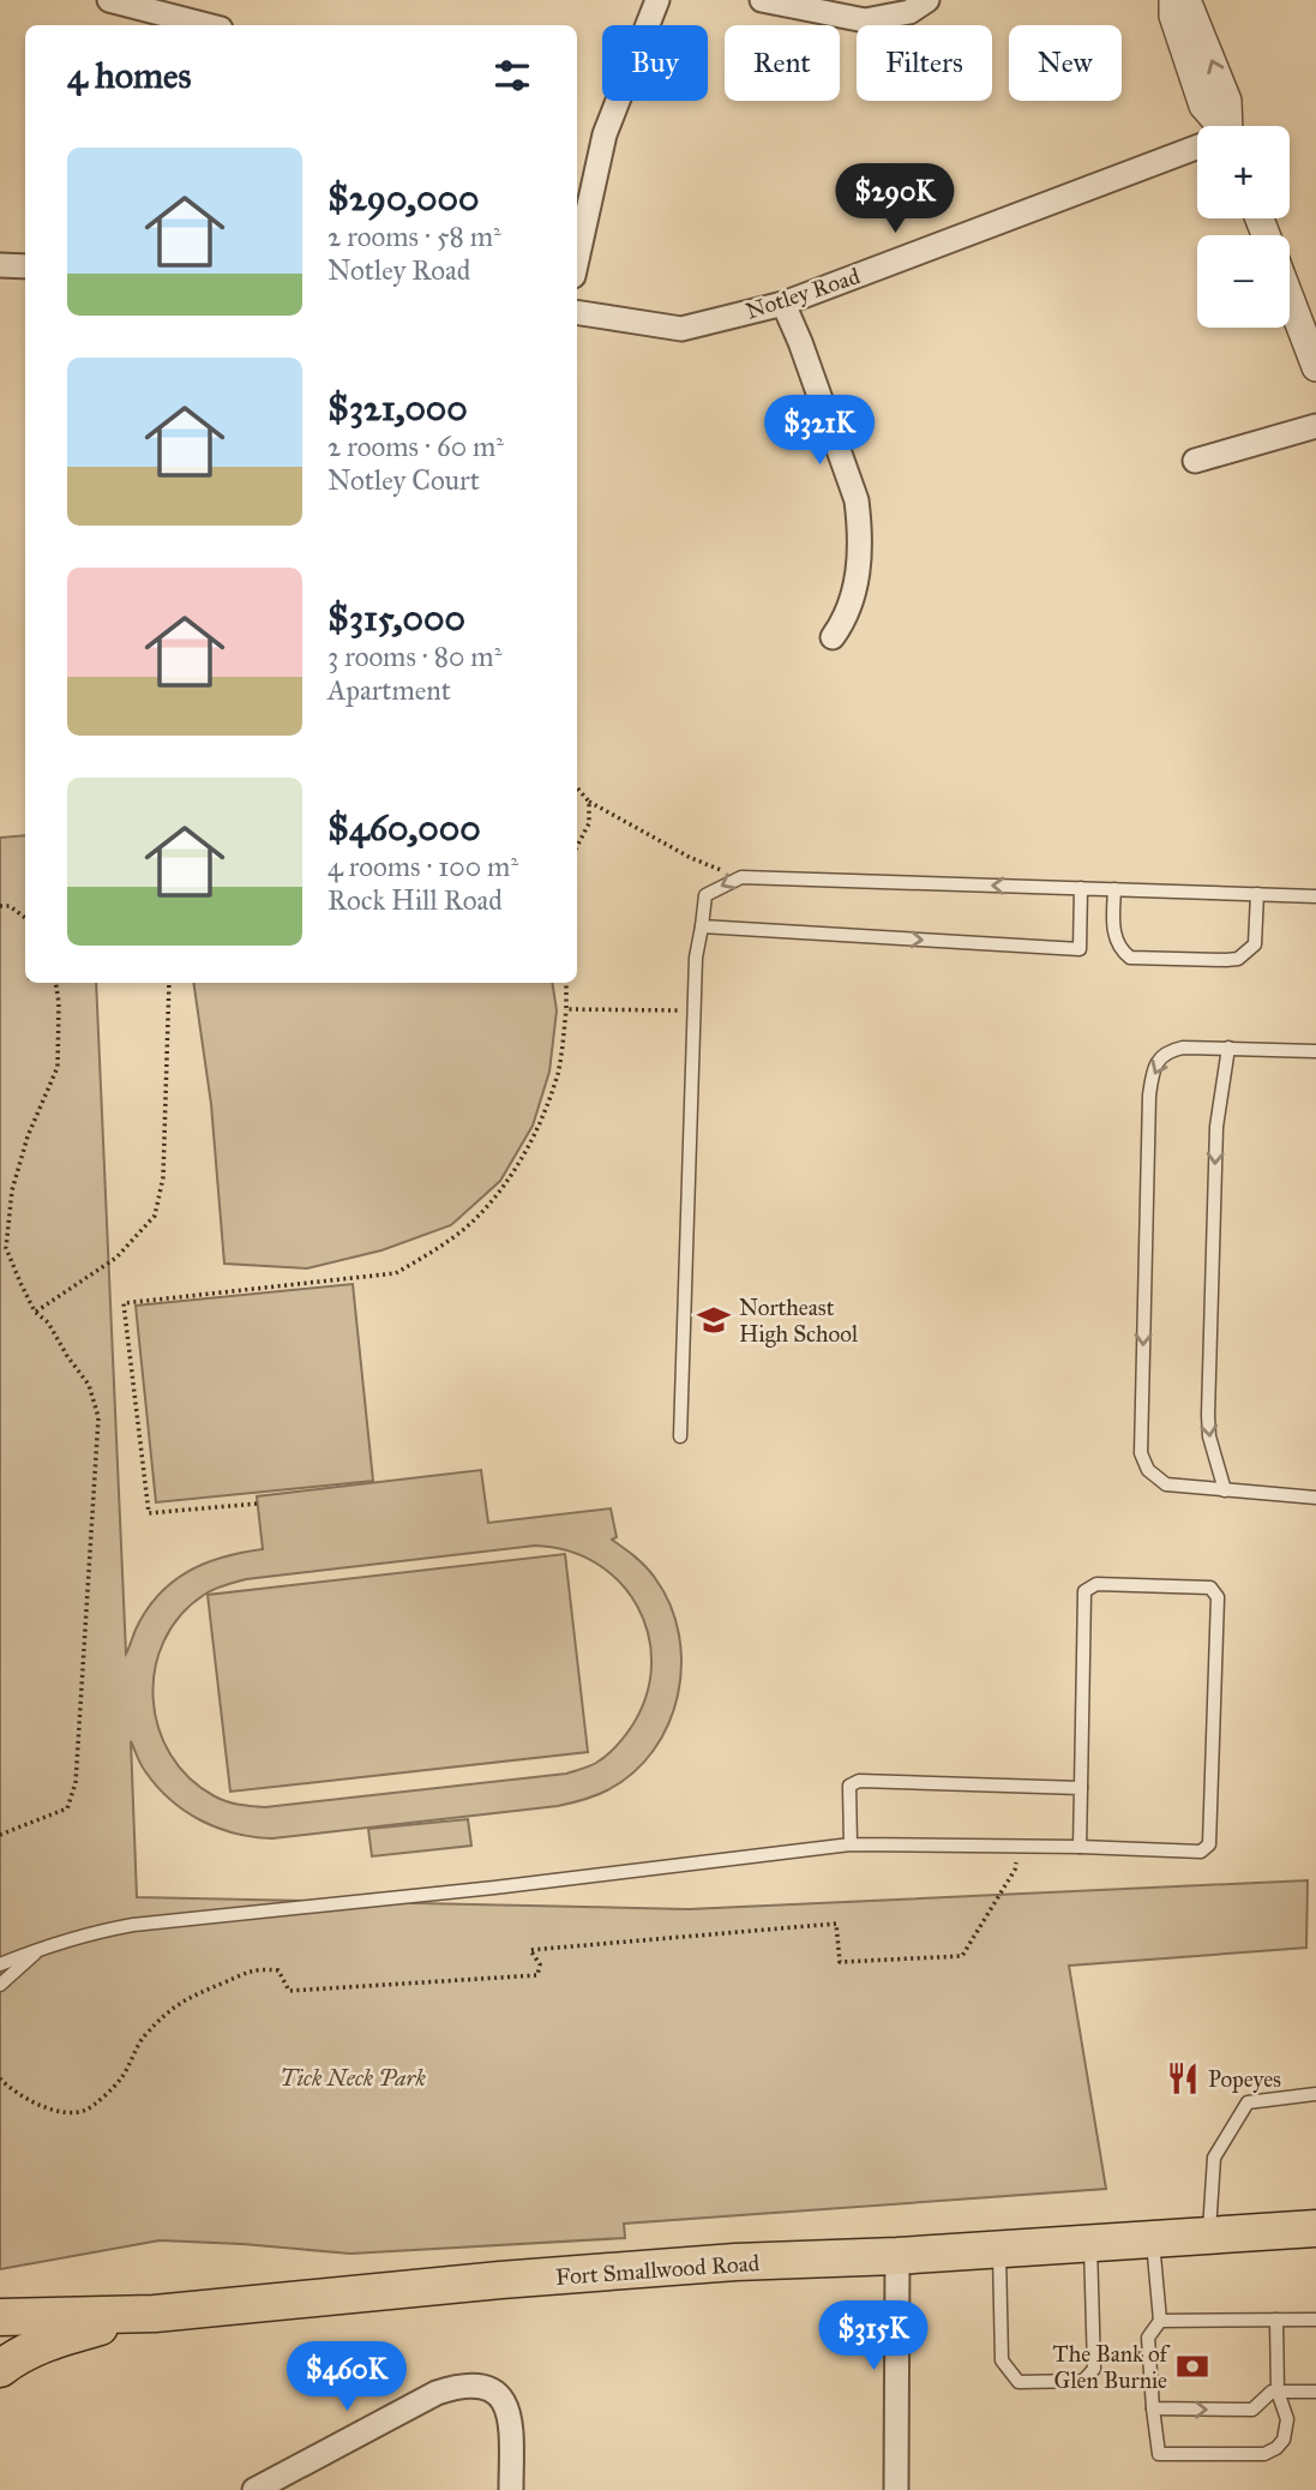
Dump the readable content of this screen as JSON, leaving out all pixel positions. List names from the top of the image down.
{
  "streets": {
    "main road": ["Fort Smallwood Road"],
    "street": ["Notley Road"]
  },
  "parks": ["Tick Neck Park"],
  "places": {
    "school or university": ["Northeast High School"],
    "restaurant": ["Popeyes"],
    "bank": ["The Bank of Glen Burnie"]
  },
  "page": {
    "chip": [
      "Buy",
      "Rent",
      "Filters",
      "New"
    ],
    "heading": "4 homes",
    "map_buttons": ["+", "−"],
    "list": [
      {
        "name": "$290,000",
        "note": "2 rooms · 58 m² · Notley Road"
      },
      {
        "name": "$321,000",
        "note": "2 rooms · 60 m² · Notley Court"
      },
      {
        "name": "$315,000",
        "note": "3 rooms · 80 m² · Apartment"
      },
      {
        "name": "$460,000",
        "note": "4 rooms · 100 m² · Rock Hill Road"
      }
    ],
    "price": [
      "$290K",
      "$321K",
      "$315K",
      "$460K"
    ]
  }
}
